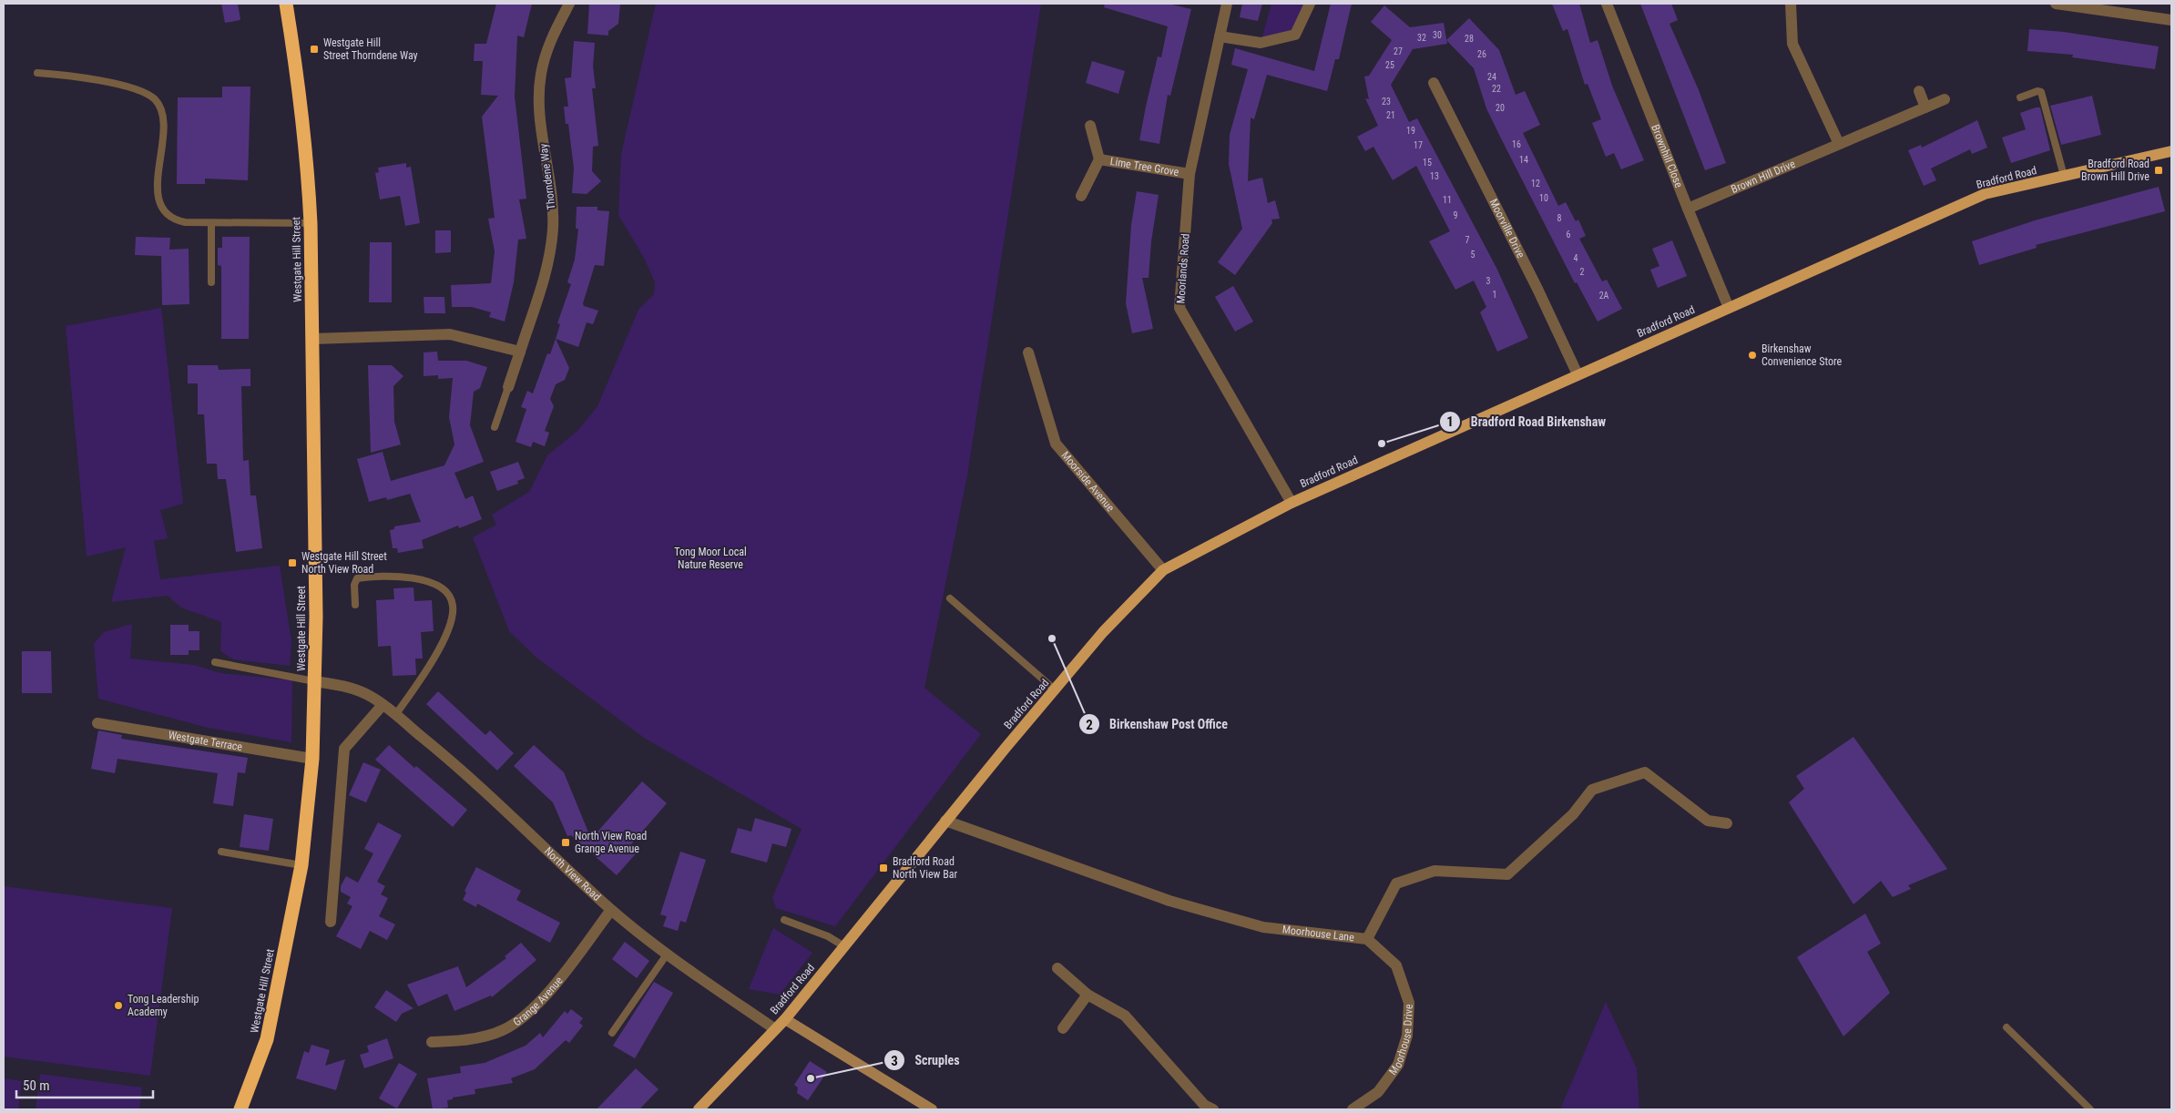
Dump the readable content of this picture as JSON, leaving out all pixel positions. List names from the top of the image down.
{
  "streets": {
    "highway": ["Westgate Hill Street"],
    "main road": ["Bradford Road"],
    "street": [
      "Brownhill Close",
      "Lime Tree Grove",
      "Thorndene Way",
      "Brown Hill Drive",
      "Moorville Drive",
      "Moorlands Road",
      "Moorside Avenue",
      "Westgate Terrace",
      "North View Road",
      "Moorhouse Lane",
      "Grange Avenue",
      "Moorhouse Drive"
    ]
  },
  "crossings": [
    ["Brownhill Close", "Brown Hill Drive"],
    ["Brownhill Close", "Bradford Road"],
    ["Lime Tree Grove", "Moorlands Road"],
    ["Bradford Road", "Moorville Drive"],
    ["Bradford Road", "Moorlands Road"],
    ["Bradford Road", "Moorside Avenue"],
    ["Bradford Road", "North View Road"],
    ["Bradford Road", "Moorhouse Lane"],
    ["Westgate Hill Street", "Westgate Terrace"],
    ["Westgate Hill Street", "North View Road"],
    ["North View Road", "Grange Avenue"],
    ["Moorhouse Lane", "Moorhouse Drive"]
  ],
  "parks": ["Tong Moor Local Nature Reserve"],
  "places": {
    "transit": [
      "Westgate Hill Street Thorndene Way",
      "Bradford Road Brown Hill Drive",
      "Westgate Hill Street North View Road",
      "North View Road Grange Avenue",
      "Bradford Road North View Bar"
    ],
    "other": [
      "Birkenshaw Convenience Store",
      "Bradford Road Birkenshaw",
      "Birkenshaw Post Office",
      "Tong Leadership Academy",
      "Scruples"
    ]
  },
  "house_numbers": [
    "30",
    "32",
    "28",
    "27",
    "26",
    "25",
    "24",
    "22",
    "23",
    "20",
    "21",
    "19",
    "16",
    "17",
    "14",
    "15",
    "13",
    "12",
    "10",
    "11",
    "9",
    "8",
    "6",
    "7",
    "5",
    "4",
    "2",
    "3",
    "1",
    "2A"
  ],
  "scale_bar": "50 m"
}
